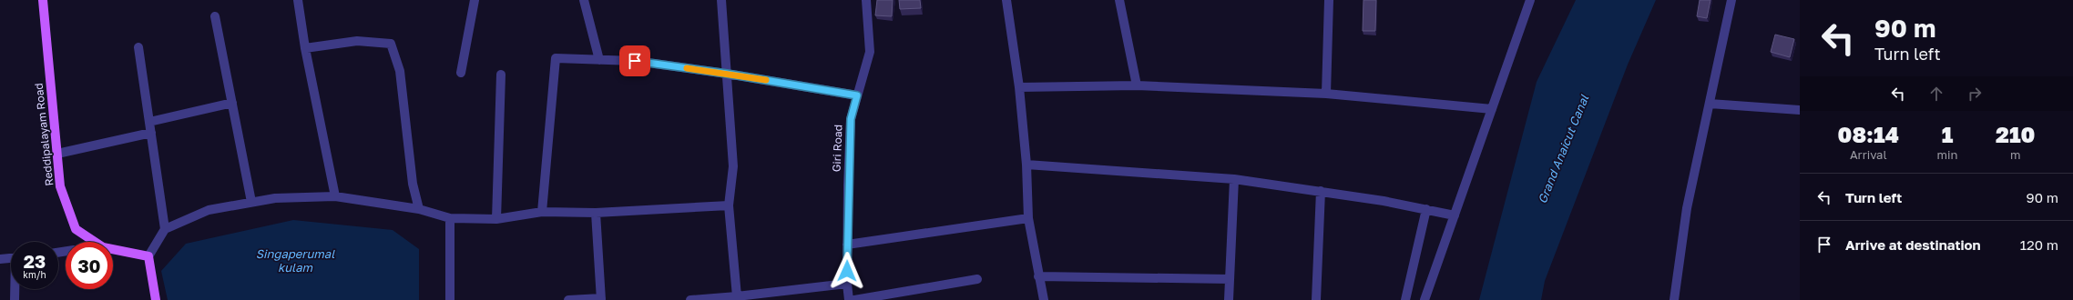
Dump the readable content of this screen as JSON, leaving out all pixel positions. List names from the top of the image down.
{
  "streets": {
    "main road": ["Reddipalayam Road"],
    "street": ["Giri Road"]
  },
  "water": ["Grand Anaicut Canal", "Singaperumal kulam"],
  "page": {
    "turn": ["90 m", "Turn left"],
    "eta": [
      "08:14",
      "Arrival",
      "1",
      "min",
      "210",
      "m"
    ],
    "list": [
      {
        "name": "Turn left",
        "value": "90 m"
      },
      {
        "name": "Arrive at destination",
        "value": "120 m"
      }
    ],
    "speed": "23 km/h",
    "limit": "30"
  }
}
